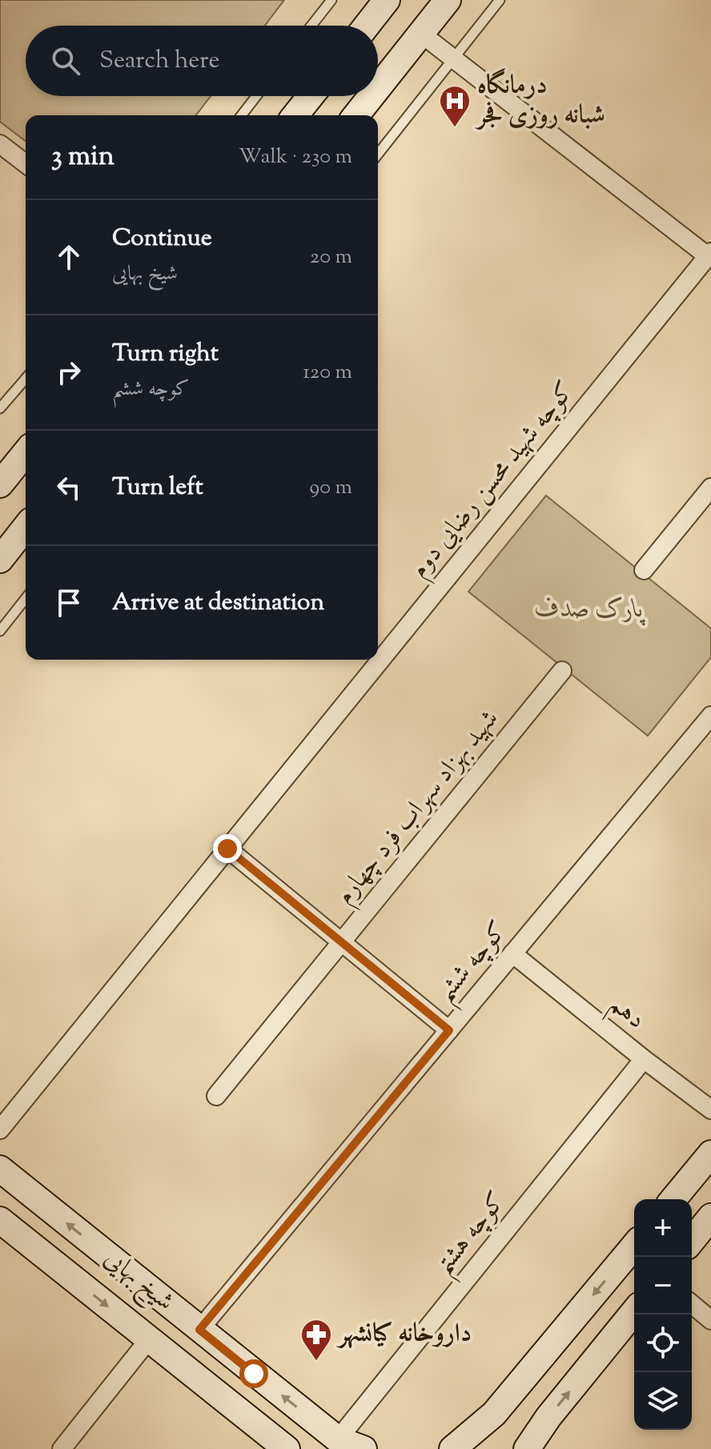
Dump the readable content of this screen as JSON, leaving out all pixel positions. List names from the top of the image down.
{
  "streets": {
    "main road": ["شیخ بهایی"],
    "street": [
      "کوچه شهید محسن رضایی دوم",
      "شهید بهزاد سهراب فرد چهارم",
      "کوچه ششم",
      "دهم",
      "کوچه هشتم"
    ]
  },
  "crossings": [
    ["کوچه ششم", "دهم"],
    ["کوچه ششم", "شیخ بهایی"],
    ["دهم", "کوچه هشتم"],
    ["کوچه هشتم", "شیخ بهایی"]
  ],
  "parks": ["پارک صدف"],
  "places": {
    "hospital": ["درمانگاه شبانه روزی فجر"],
    "pharmacy": ["داروخانه کیانشهر"]
  },
  "page": {
    "search": "Search here",
    "heading": ["3 min", "Walk · 230 m"],
    "list": [
      ["Continue", "شیخ بهایی", "20 m"],
      ["Turn right", "کوچه ششم", "120 m"],
      ["Turn left", "90 m"],
      "Arrive at destination"
    ],
    "map_buttons": ["+", "−"]
  }
}
